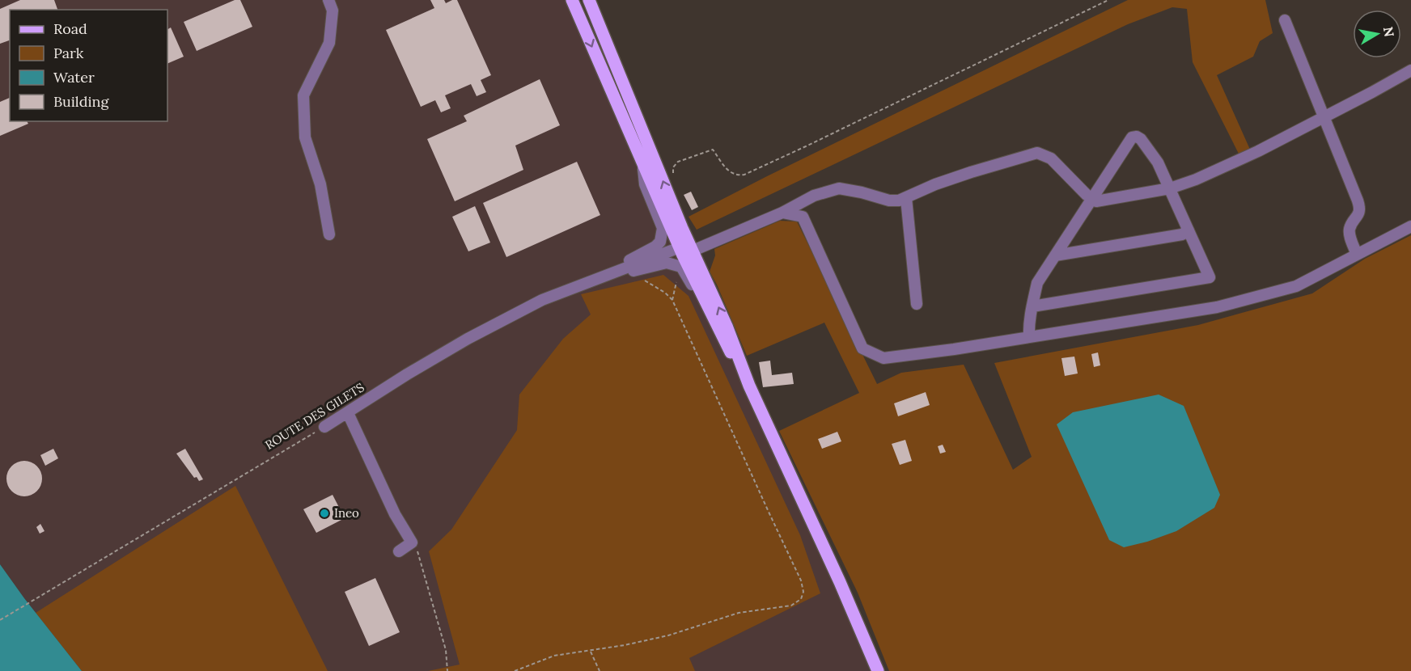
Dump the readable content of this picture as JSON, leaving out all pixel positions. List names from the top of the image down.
{
  "streets": {
    "street": ["ROUTE DES GILETS"]
  },
  "places": ["Ineo"],
  "legend": [
    "Road",
    "Park",
    "Water",
    "Building"
  ],
  "north": "right"
}
